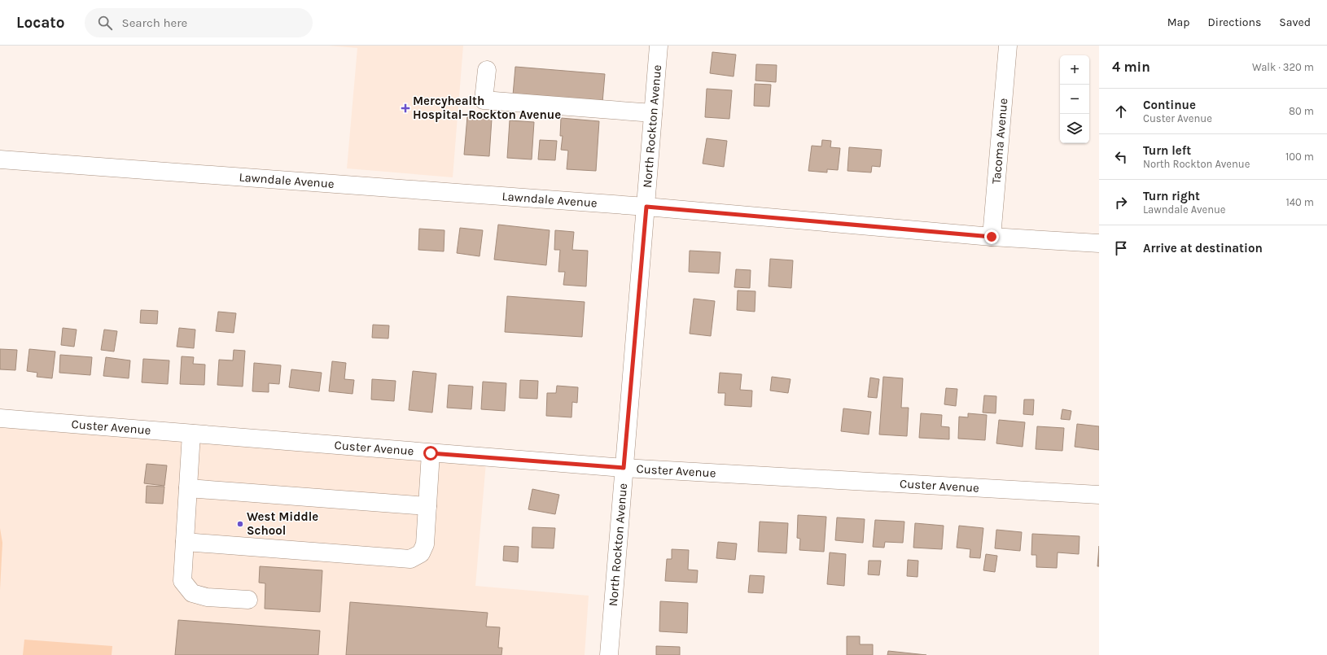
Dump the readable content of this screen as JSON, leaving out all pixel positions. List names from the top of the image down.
{
  "streets": {
    "street": [
      "North Rockton Avenue",
      "Tacoma Avenue",
      "Lawndale Avenue",
      "Custer Avenue"
    ]
  },
  "crossings": [
    ["North Rockton Avenue", "Lawndale Avenue"],
    ["North Rockton Avenue", "Custer Avenue"],
    ["Tacoma Avenue", "Lawndale Avenue"]
  ],
  "places": {
    "health": ["Mercyhealth Hospital–Rockton Avenue"],
    "other": ["West Middle School"]
  },
  "page": {
    "header": "Locato",
    "search": "Search here",
    "nav": ["Map", "Directions", "Saved"],
    "heading": ["4 min", "Walk · 320 m"],
    "map_buttons": ["+", "−"],
    "list": [
      ["Continue", "Custer Avenue", "80 m"],
      ["Turn left", "North Rockton Avenue", "100 m"],
      ["Turn right", "Lawndale Avenue", "140 m"],
      "Arrive at destination"
    ]
  }
}
